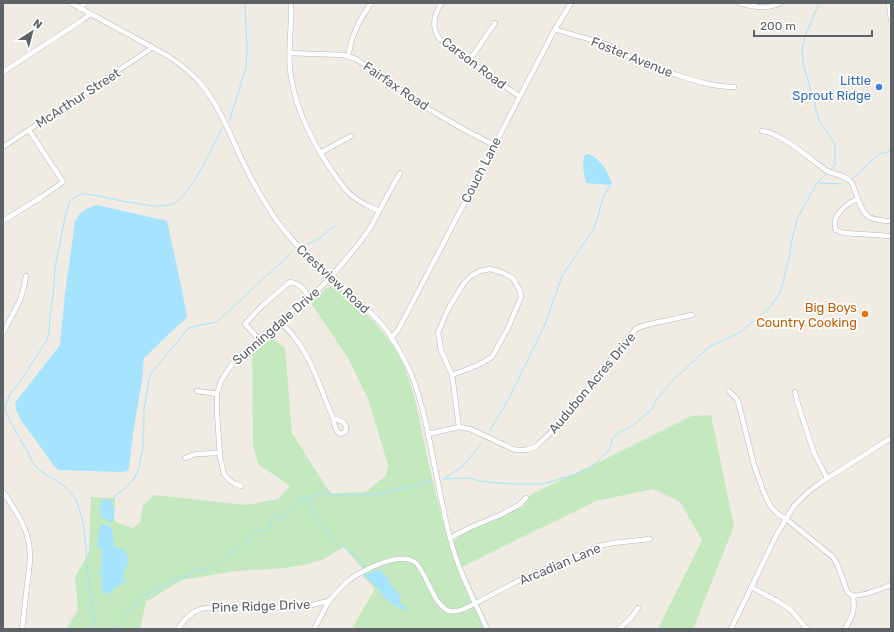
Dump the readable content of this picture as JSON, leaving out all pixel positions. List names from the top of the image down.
{
  "streets": {
    "street": [
      "Foster Avenue",
      "Carson Road",
      "Fairfax Road",
      "McArthur Street",
      "Couch Lane",
      "Crestview Road",
      "Sunningdale Drive",
      "Audubon Acres Drive",
      "Arcadian Lane",
      "Pine Ridge Drive"
    ]
  },
  "crossings": [
    ["Foster Avenue", "Couch Lane"],
    ["Carson Road", "Couch Lane"],
    ["Fairfax Road", "Couch Lane"],
    ["McArthur Street", "Crestview Road"],
    ["Couch Lane", "Crestview Road"],
    ["Crestview Road", "Sunningdale Drive"],
    ["Crestview Road", "Audubon Acres Drive"],
    ["Crestview Road", "Arcadian Lane"],
    ["Crestview Road", "Pine Ridge Drive"],
    ["Arcadian Lane", "Pine Ridge Drive"]
  ],
  "places": ["Little Sprout Ridge", "Big Boys Country Cooking"],
  "scale_bar": "200 m",
  "north": "top right"
}
